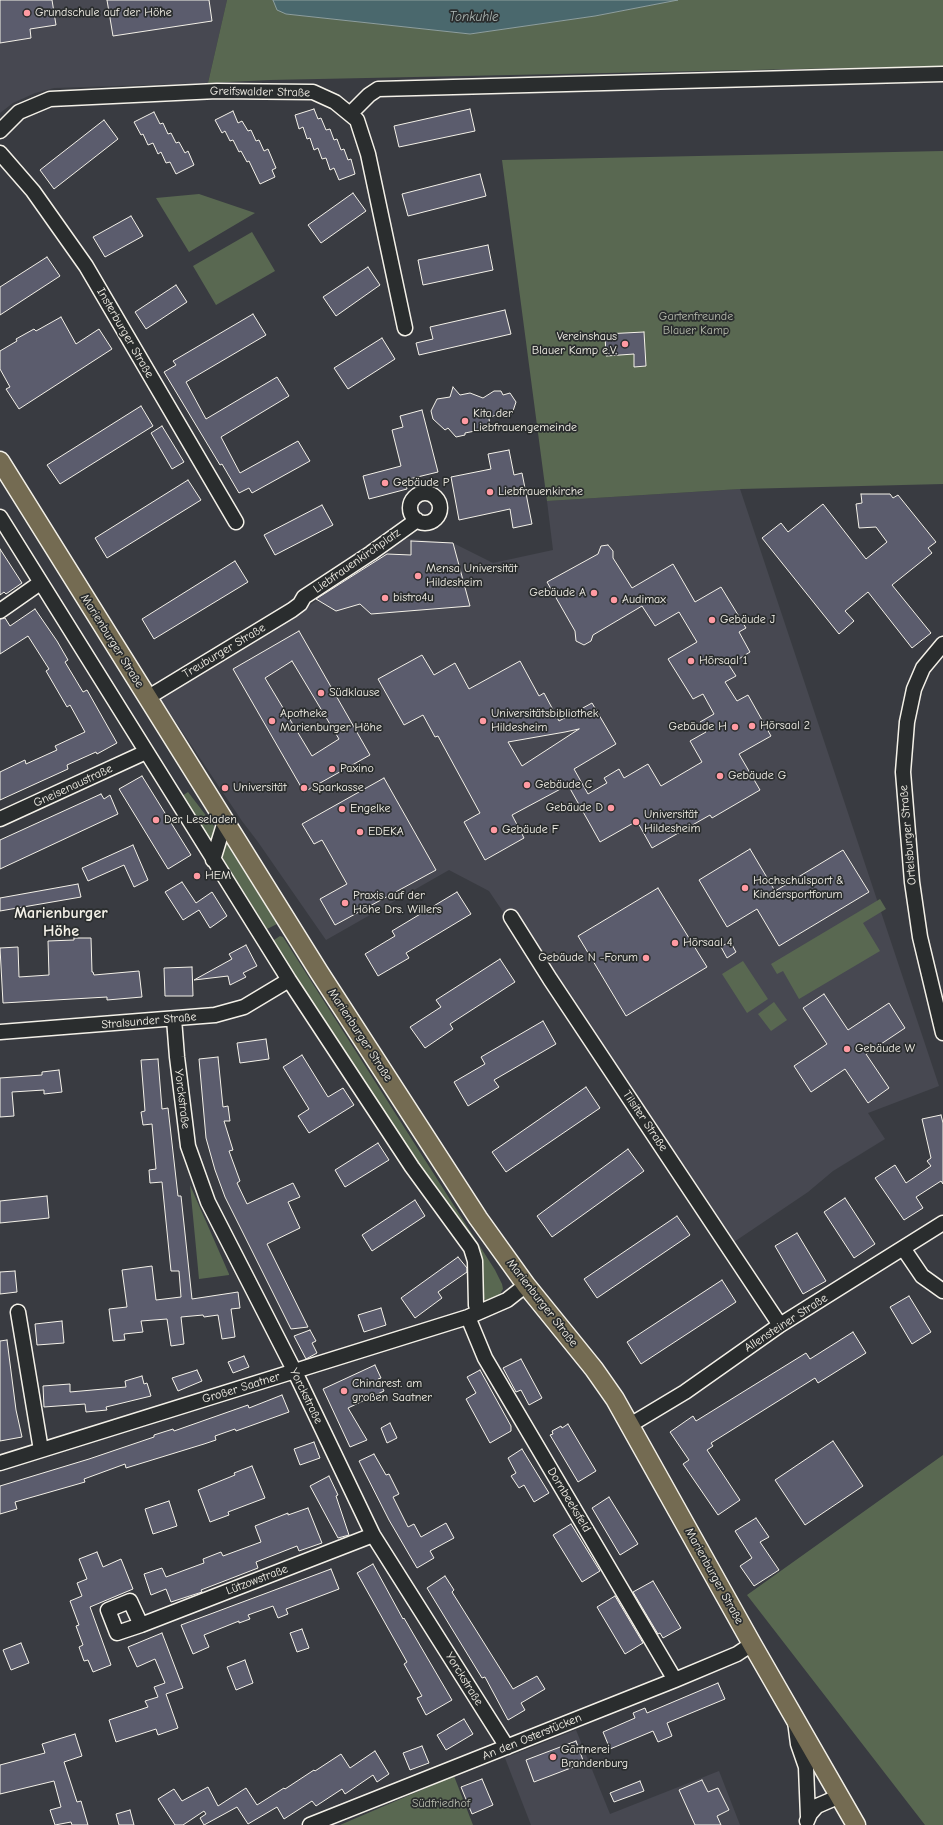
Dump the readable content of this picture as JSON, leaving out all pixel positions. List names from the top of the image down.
{
  "streets": {
    "main road": ["Marienburger Straße"],
    "street": [
      "Greifswalder Straße",
      "Insterburger Straße",
      "Liebfrauenkirchplatz",
      "Treuburger Straße",
      "Gneisenaustraße",
      "Ortelsburger Straße",
      "Stralsunder Straße",
      "Yorckstraße",
      "Tilsiter Straße",
      "Allensteiner Straße",
      "Großer Saatner",
      "Dornbeeksfeld",
      "Lützowstraße",
      "An den Osterstücken"
    ]
  },
  "crossings": [
    ["Liebfrauenkirchplatz", "Treuburger Straße"],
    ["Marienburger Straße", "Treuburger Straße"],
    ["Marienburger Straße", "Allensteiner Straße"],
    ["Marienburger Straße", "Großer Saatner"],
    ["Marienburger Straße", "An den Osterstücken"],
    ["Stralsunder Straße", "Yorckstraße"],
    ["Yorckstraße", "Großer Saatner"],
    ["Yorckstraße", "Lützowstraße"],
    ["Yorckstraße", "An den Osterstücken"],
    ["Tilsiter Straße", "Allensteiner Straße"],
    ["Großer Saatner", "Dornbeeksfeld"],
    ["Dornbeeksfeld", "An den Osterstücken"]
  ],
  "districts": ["Marienburger Höhe"],
  "water": ["Tonkuhle"],
  "parks": ["Gartenfreunde Blauer Kamp", "Südfriedhof"],
  "places": [
    "Grundschule auf der Höhe",
    "Vereinshaus Blauer Kamp e.V.",
    "Kita der Liebfrauengemeinde",
    "Gebäude P",
    "Liebfrauenkirche",
    "Mensa Universität Hildesheim",
    "Gebäude A",
    "bistro4u",
    "Audimax",
    "Gebäude J",
    "Hörsaal 1",
    "Südklause",
    "Apotheke Marienburger Höhe",
    "Universitätsbibliothek Hildesheim",
    "Hörsaal 2",
    "Gebäude H",
    "Paxino",
    "Gebäude G",
    "Gebäude C",
    "Universität",
    "Sparkasse",
    "Gebäude D",
    "Engelke",
    "Der Leseladen",
    "Universität Hildesheim",
    "Gebäude F",
    "EDEKA",
    "HEM",
    "Hochschulsport & Kindersportforum",
    "Praxis auf der Höhe Drs. Willers",
    "Hörsaal 4",
    "Gebäude N -Forum",
    "Gebäude W",
    "Chinarest. am großen Saatner",
    "Gärtnerei Brandenburg"
  ]
}
